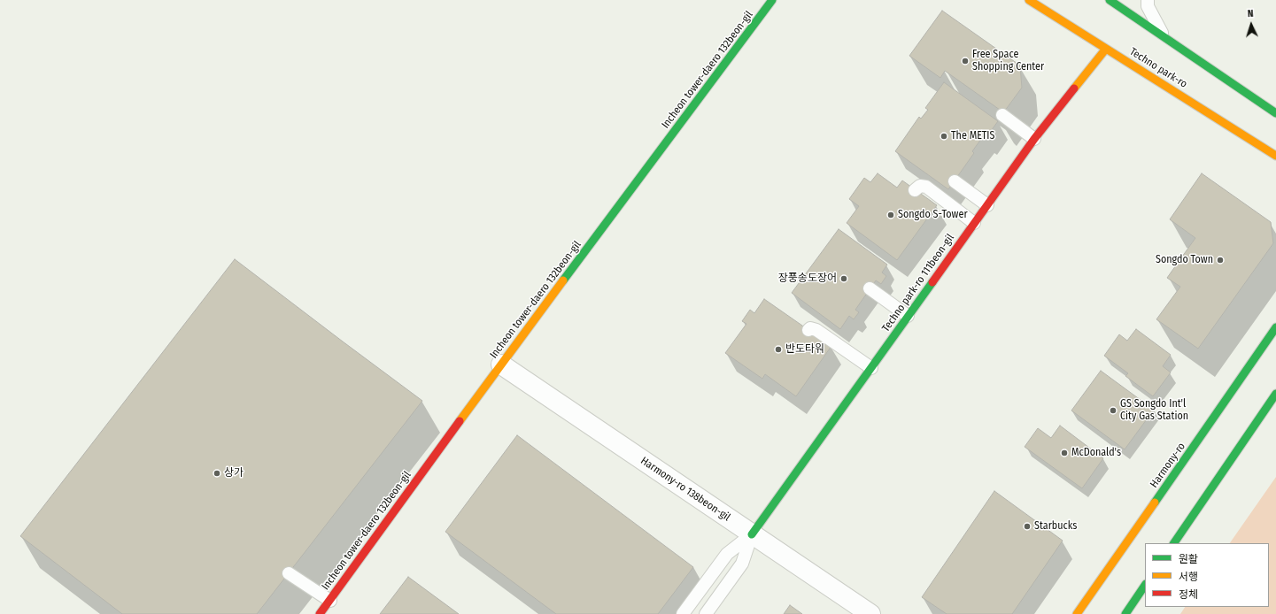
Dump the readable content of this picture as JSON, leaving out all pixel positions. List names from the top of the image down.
{
  "streets": {
    "street": [
      "Techno park-ro",
      "Incheon tower-daero 132beon-gil",
      "Techno park-ro 111beon-gil",
      "Harmony-ro",
      "Harmony-ro 138beon-gil"
    ]
  },
  "crossings": [
    ["Techno park-ro", "Techno park-ro 111beon-gil"],
    ["Incheon tower-daero 132beon-gil", "Harmony-ro 138beon-gil"],
    ["Techno park-ro 111beon-gil", "Harmony-ro 138beon-gil"]
  ],
  "places": [
    "Free Space Shopping Center",
    "The METIS",
    "Songdo S-Tower",
    "Songdo Town",
    "장풍송도장어",
    "반도타워",
    "GS Songdo Int'l City Gas Station",
    "McDonald's",
    "상가",
    "Starbucks"
  ],
  "legend": ["원활", "서행", "정체"],
  "north": "top"
}
